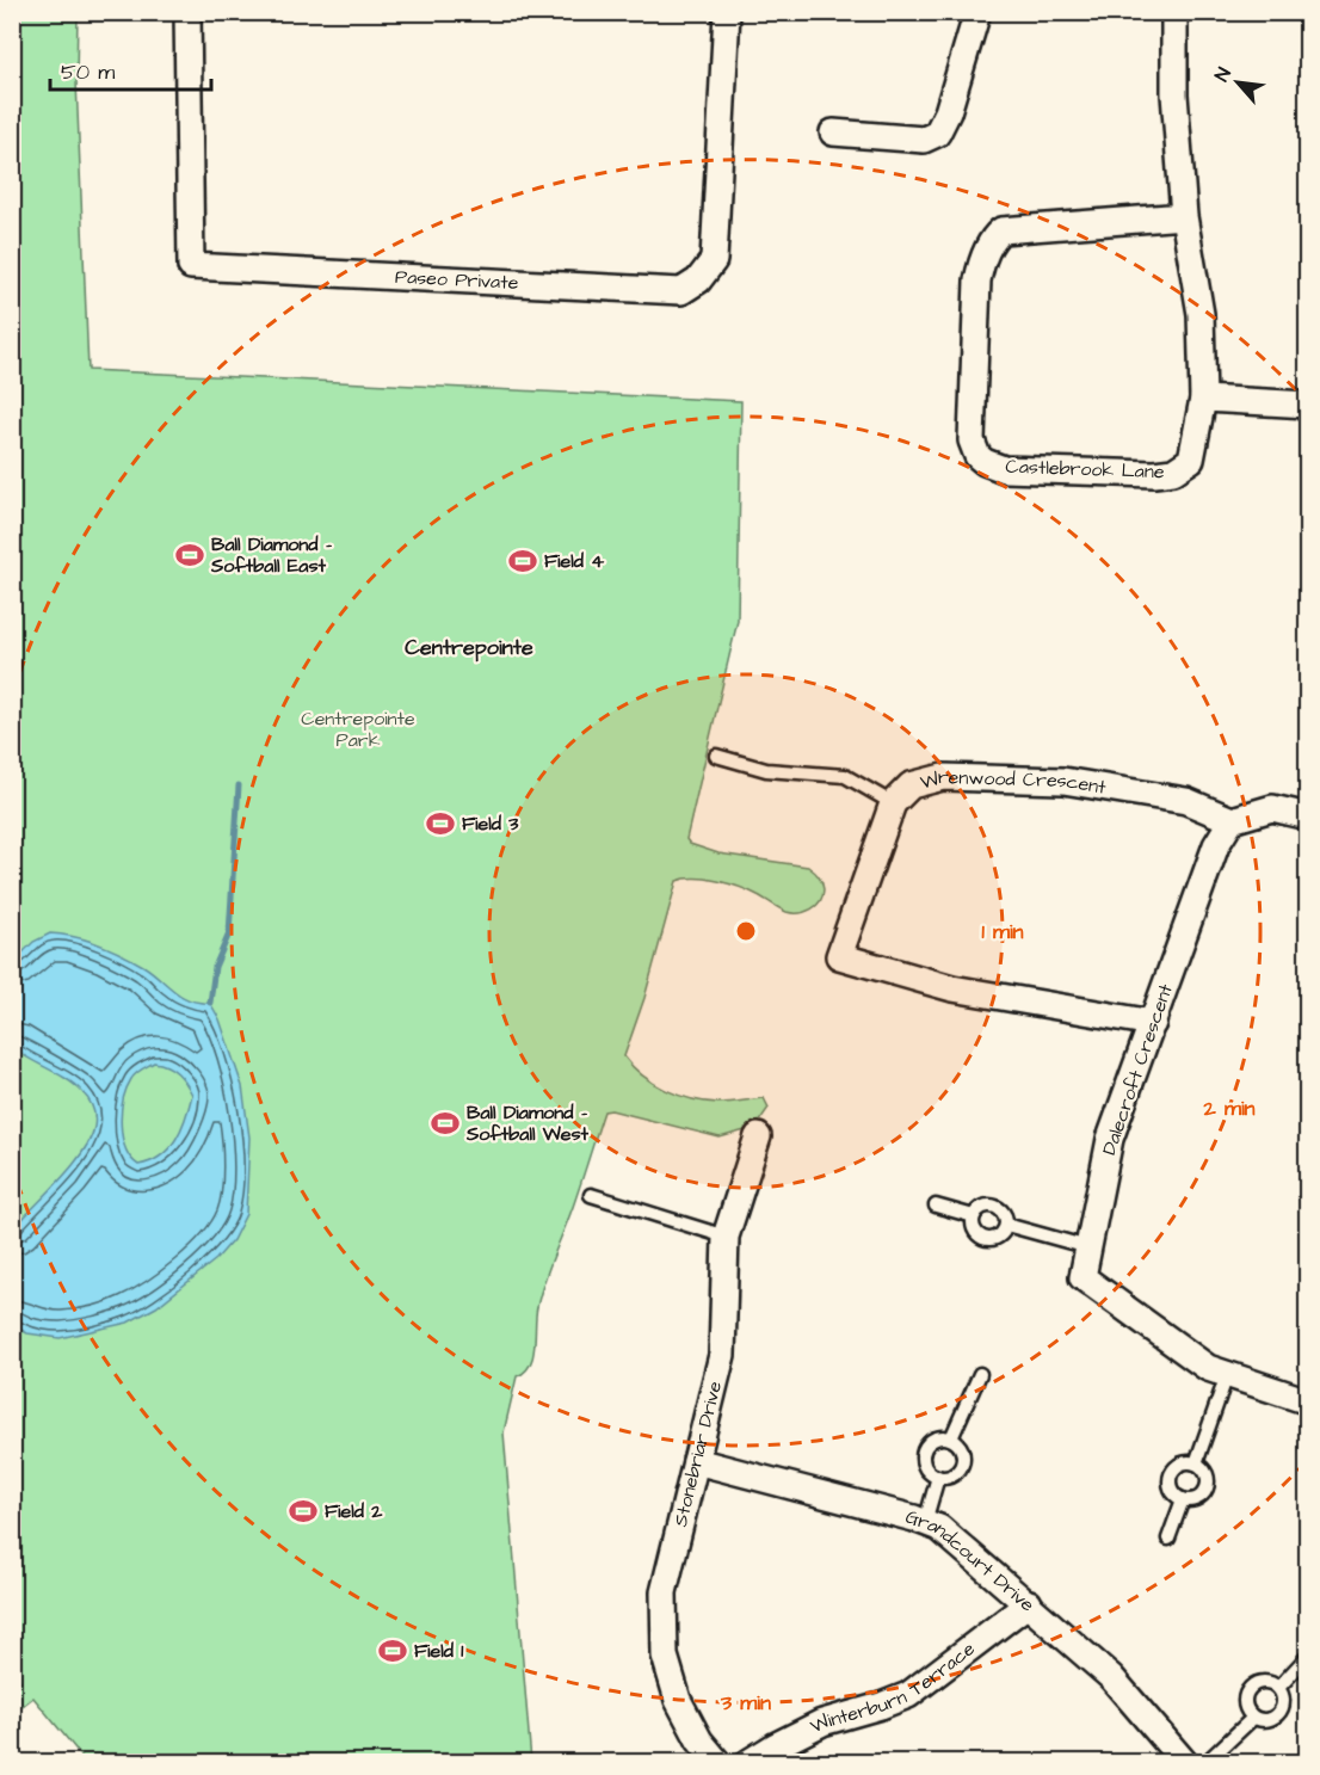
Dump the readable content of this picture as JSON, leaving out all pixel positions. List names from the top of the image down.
{
  "streets": {
    "street": [
      "Paseo Private",
      "Castlebrook Lane",
      "Wrenwood Crescent",
      "Dalecroft Crescent",
      "Stonebriar Drive",
      "Grandcourt Drive",
      "Winterburn Terrace"
    ]
  },
  "crossings": [
    ["Wrenwood Crescent", "Dalecroft Crescent"],
    ["Stonebriar Drive", "Grandcourt Drive"],
    ["Grandcourt Drive", "Winterburn Terrace"]
  ],
  "districts": ["Centrepointe"],
  "parks": ["Centrepointe Park"],
  "places": {
    "sports": [
      "Ball Diamond - Softball East",
      "Field 4",
      "Field 3",
      "Ball Diamond - Softball West",
      "Field 2",
      "Field 1"
    ]
  },
  "scale_bar": "50 m",
  "north": "top left",
  "rings": ["1 min", "2 min", "3 min"]
}
